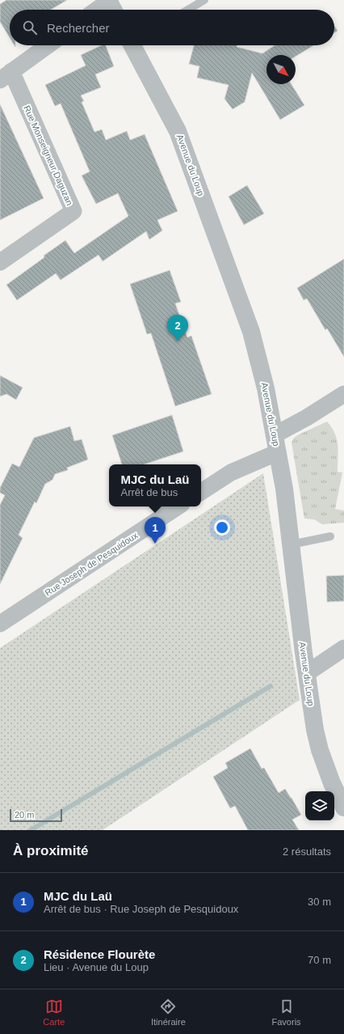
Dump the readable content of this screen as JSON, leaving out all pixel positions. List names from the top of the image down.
{
  "streets": {
    "street": ["Rue Monseigneur Daguzan", "Avenue du Loup", "Rue Joseph de Pesquidoux"]
  },
  "scale_bar": "20 m",
  "north": "bottom right",
  "page": {
    "search": "Rechercher",
    "pins": ["2", "1"],
    "popup": ["MJC du Laü", "Arrêt de bus"],
    "scale": "20 m",
    "heading": ["À proximité", "2 résultats"],
    "list": [
      {
        "mark": "1",
        "name": "MJC du Laü",
        "note": "Arrêt de bus · Rue Joseph de Pesquidoux",
        "value": "30 m"
      },
      {
        "mark": "2",
        "name": "Résidence Flourète",
        "note": "Lieu · Avenue du Loup",
        "value": "70 m"
      }
    ],
    "nav": ["Carte", "Itinéraire", "Favoris"]
  }
}
